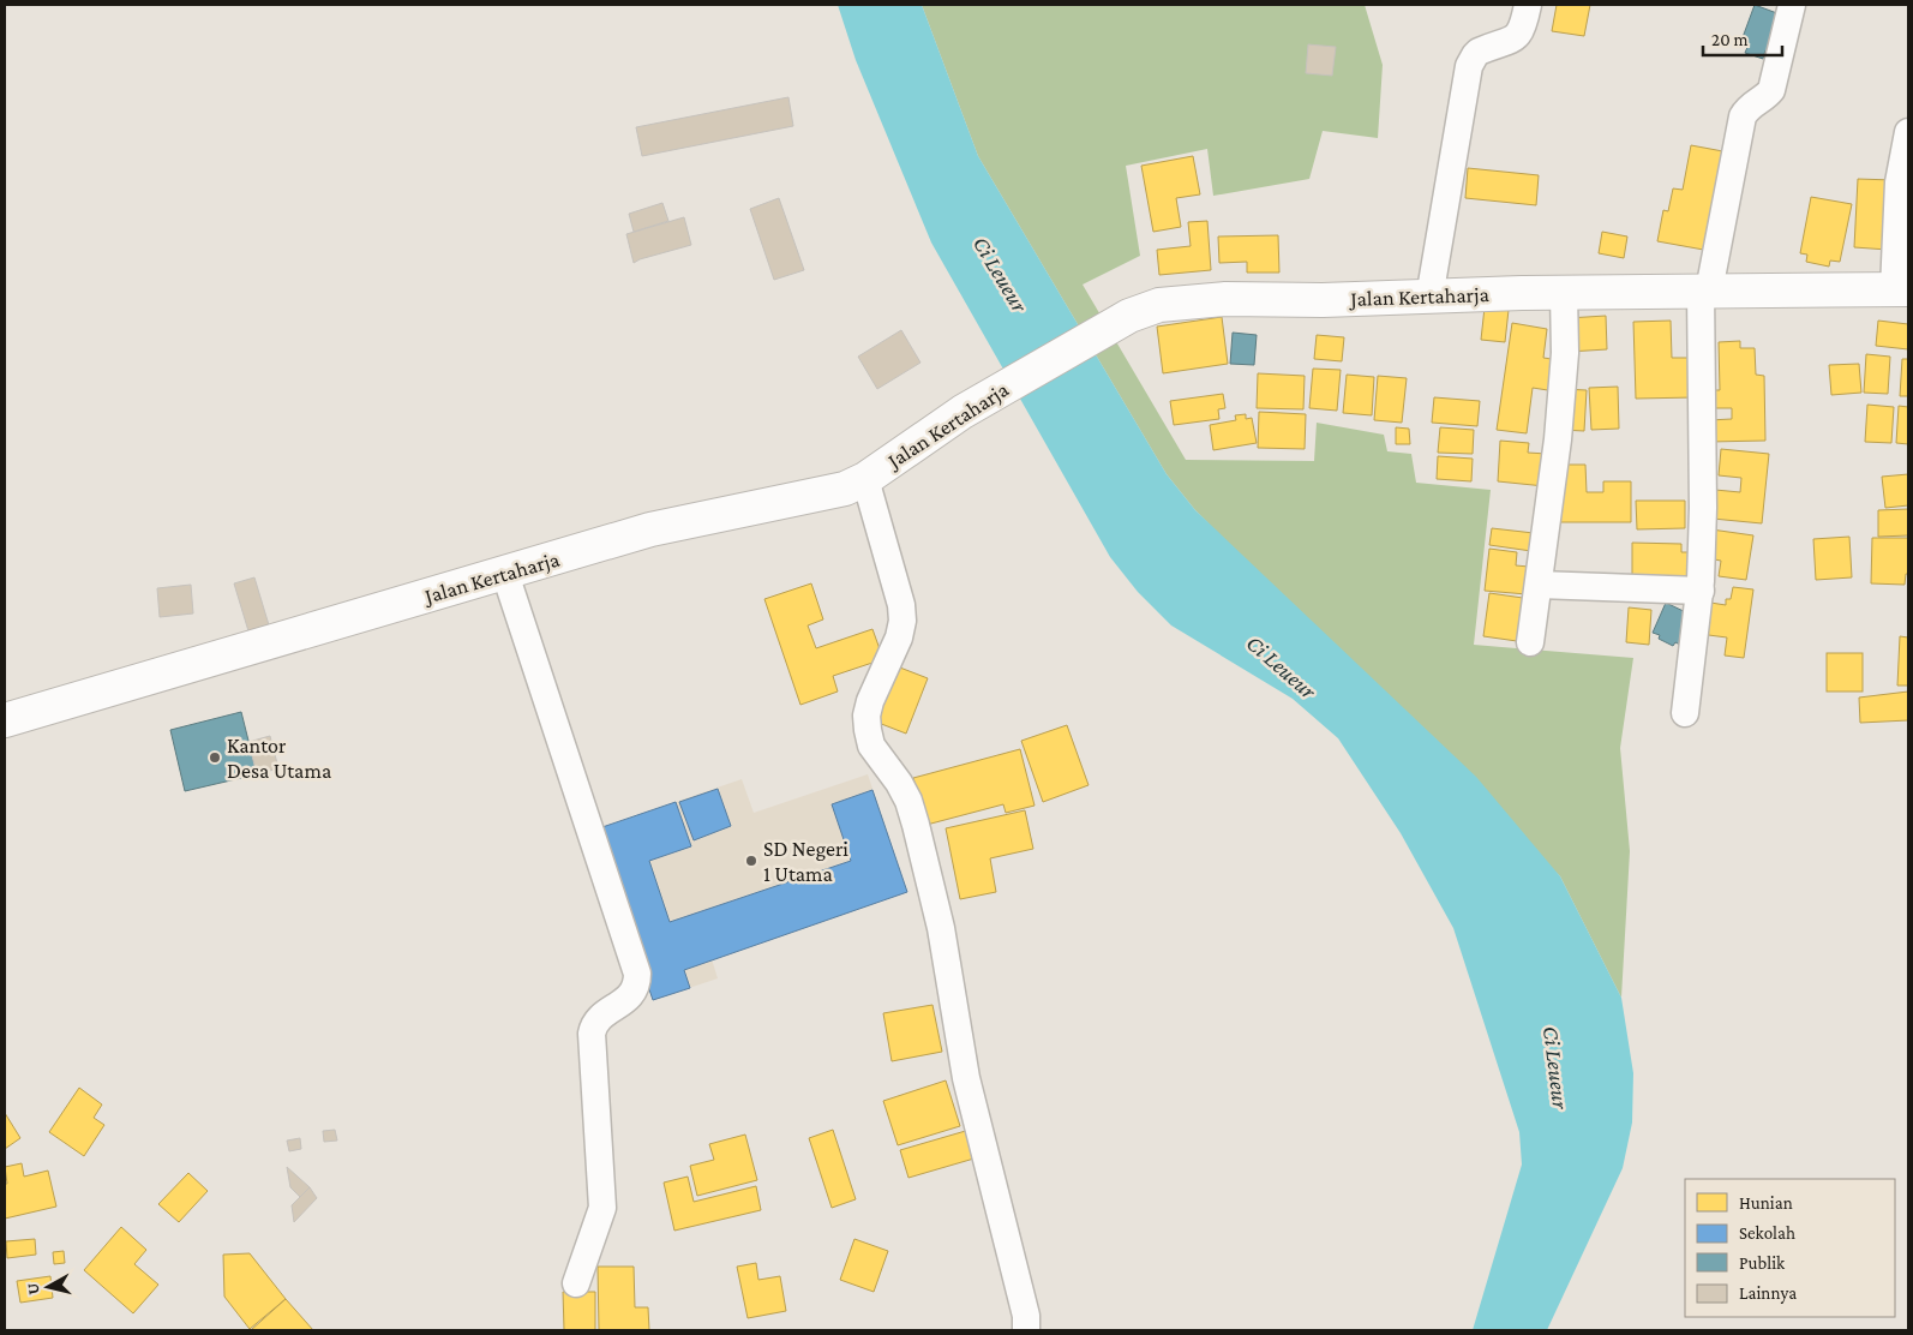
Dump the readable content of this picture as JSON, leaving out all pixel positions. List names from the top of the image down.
{
  "streets": {
    "street": ["Jalan Kertaharja"]
  },
  "water": ["Ci Leueur"],
  "places": ["Kantor Desa Utama", "SD Negeri 1 Utama"],
  "legend": [
    "Hunian",
    "Sekolah",
    "Publik",
    "Lainnya"
  ],
  "scale_bar": "20 m",
  "north": "left"
}
